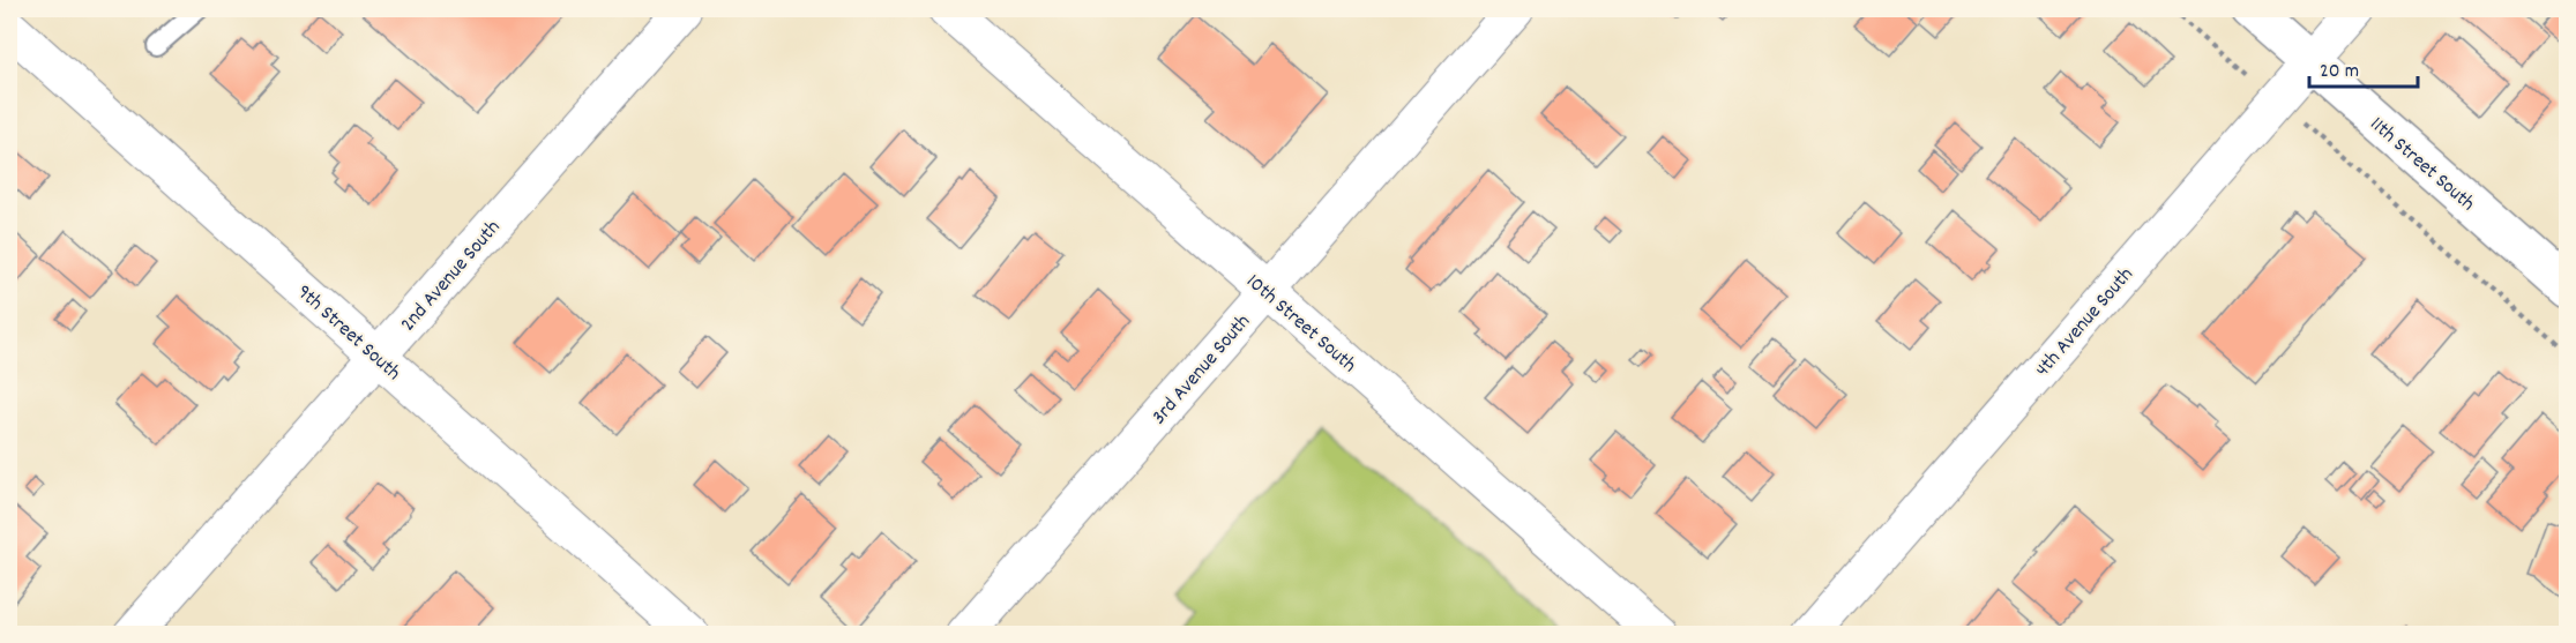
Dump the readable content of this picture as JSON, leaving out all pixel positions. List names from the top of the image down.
{
  "streets": {
    "street": [
      "11th Street South",
      "2nd Avenue South",
      "4th Avenue South",
      "10th Street South",
      "9th Street South",
      "3rd Avenue South"
    ]
  },
  "crossings": [
    ["11th Street South", "4th Avenue South"],
    ["2nd Avenue South", "9th Street South"],
    ["10th Street South", "3rd Avenue South"]
  ],
  "scale_bar": "20 m"
}
